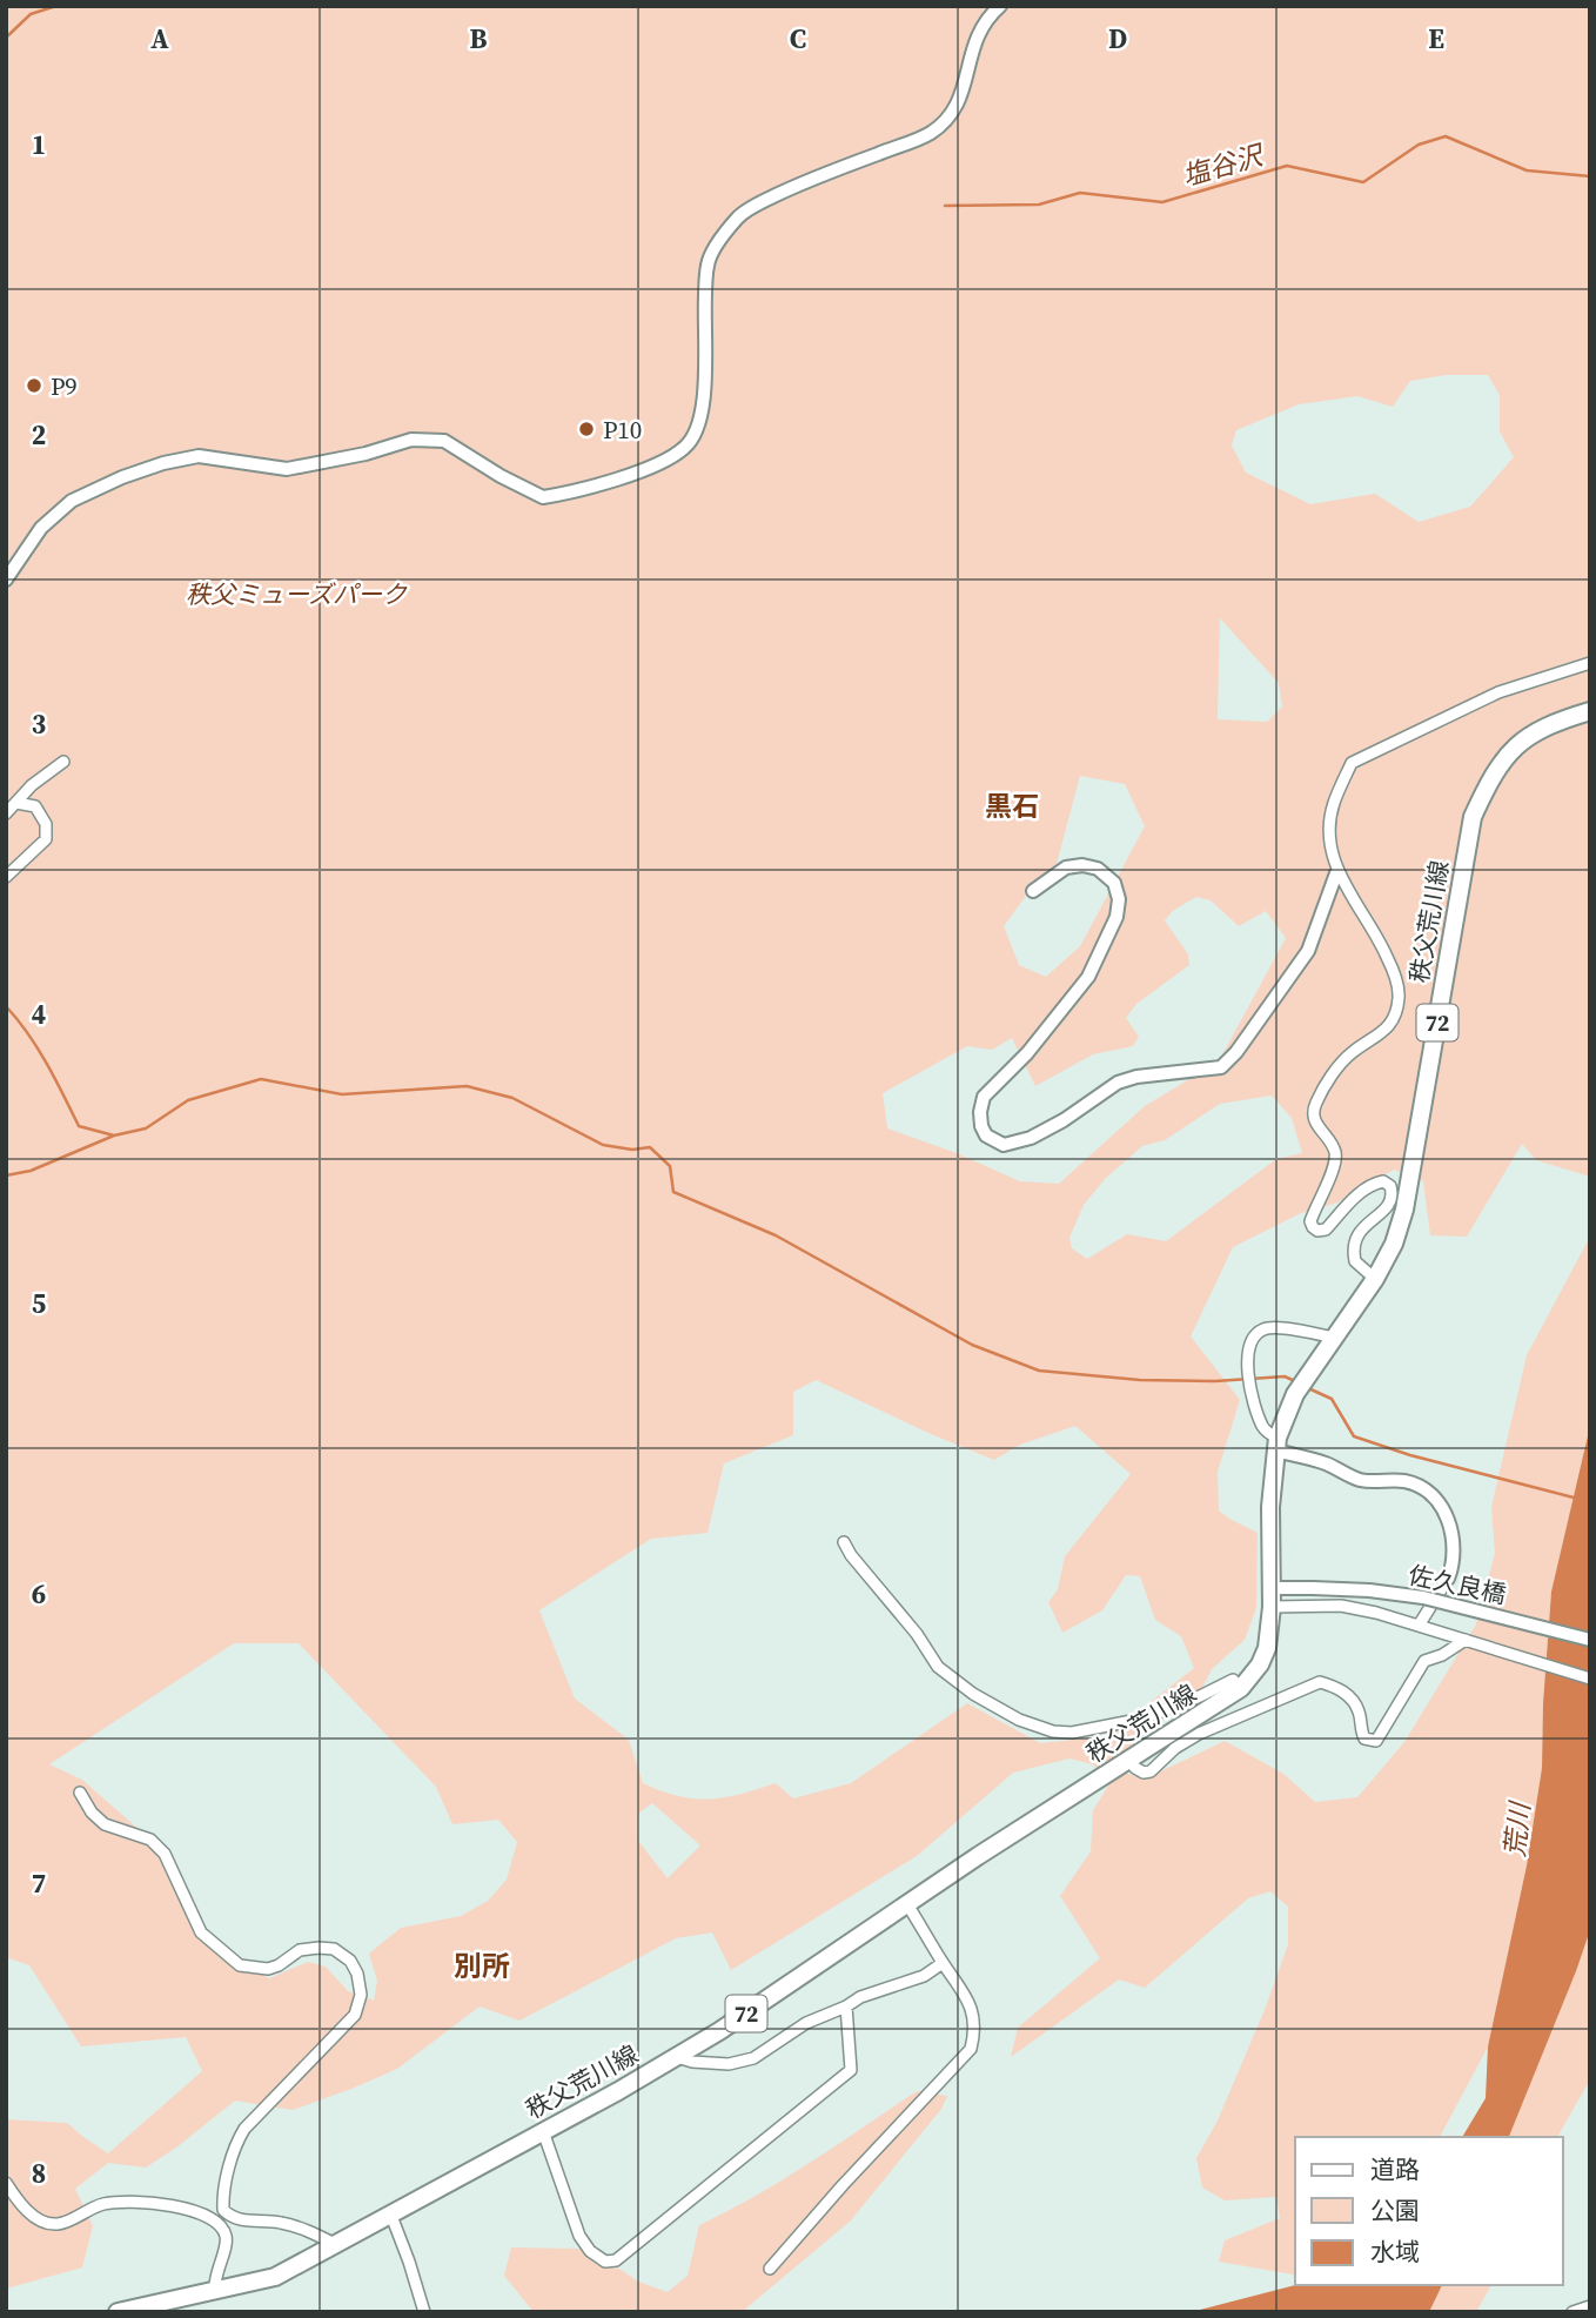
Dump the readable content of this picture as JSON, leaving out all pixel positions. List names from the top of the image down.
{
  "streets": {
    "main road": ["秩父荒川線", "72"],
    "street": ["佐久良橋"]
  },
  "crossings": [
    ["秩父荒川線", "佐久良橋"]
  ],
  "districts": ["黒石", "別所"],
  "water": ["塩谷沢", "荒川"],
  "parks": ["秩父ミューズパーク"],
  "places": ["P9", "P10"],
  "legend": ["道路", "公園", "水域"],
  "grid": {
    "columns": [
      "A",
      "B",
      "C",
      "D",
      "E"
    ],
    "rows": [
      "1",
      "2",
      "3",
      "4",
      "5",
      "6",
      "7",
      "8"
    ]
  }
}
